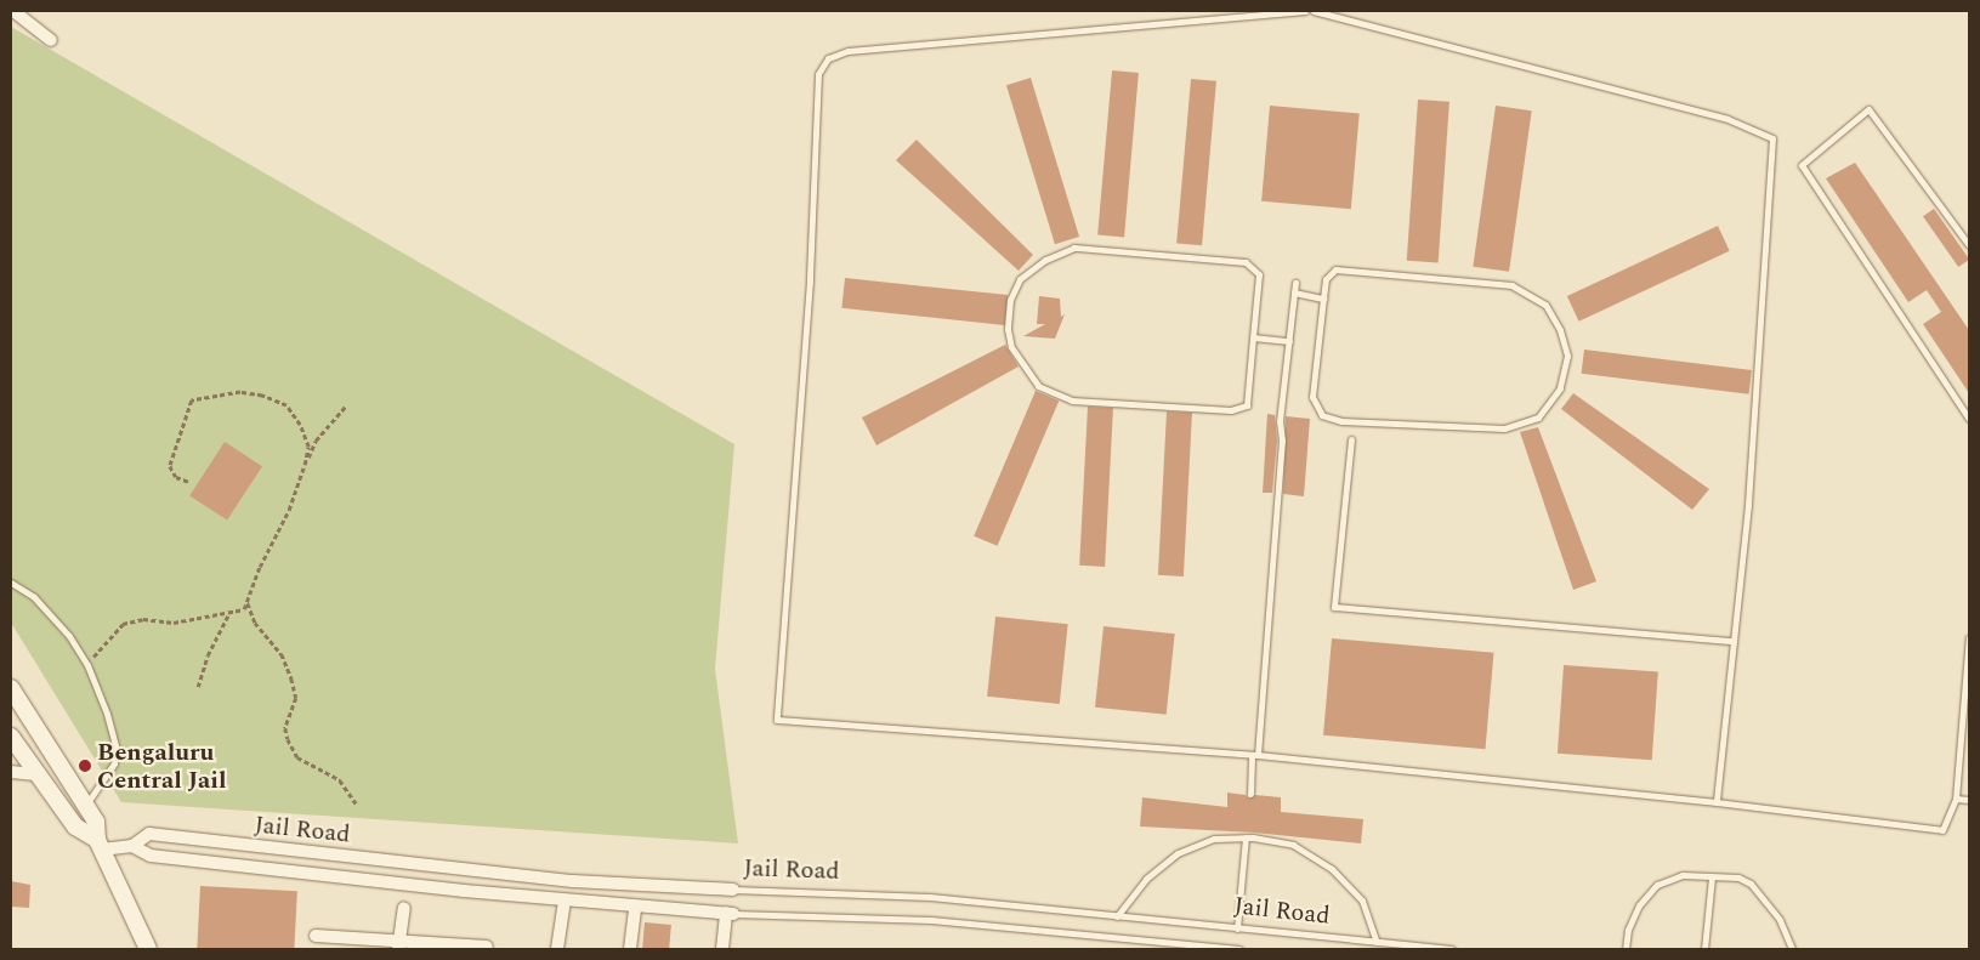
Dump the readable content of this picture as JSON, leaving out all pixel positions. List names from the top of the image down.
{
  "streets": {
    "street": ["Jail Road"]
  },
  "places": ["Bengaluru Central Jail"]
}
